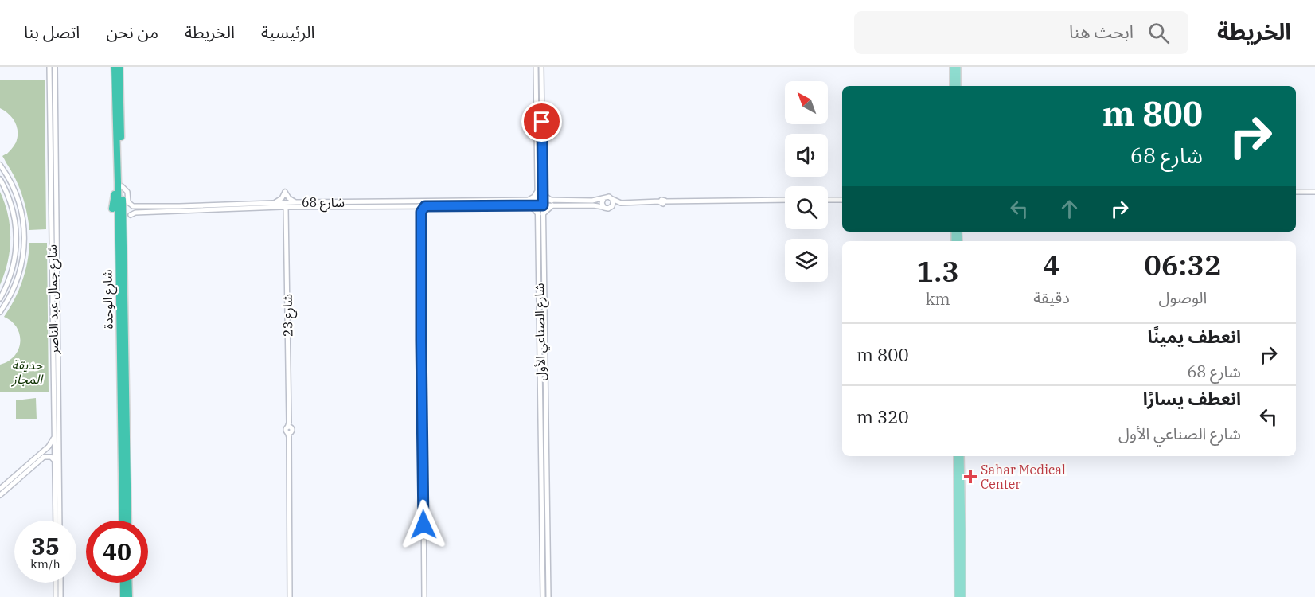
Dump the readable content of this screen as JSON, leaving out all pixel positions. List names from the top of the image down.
{
  "streets": {
    "highway": ["شارع الوحدة"],
    "street": [
      "شارع 68",
      "شارع جمال عبد الناصر",
      "شارع 23",
      "شارع الصناعي الأول"
    ]
  },
  "crossings": [
    ["شارع 68", "شارع الوحدة"],
    ["شارع 68", "شارع 23"],
    ["شارع 68", "شارع الصناعي الأول"]
  ],
  "parks": ["حديقة المجاز"],
  "places": {
    "health": ["Sahar Medical Center"]
  },
  "north": "top left",
  "page": {
    "header": "الخريطة",
    "search": "ابحث هنا",
    "nav": [
      "الرئيسية",
      "الخريطة",
      "من نحن",
      "اتصل بنا"
    ],
    "turn": ["800 m", "شارع 68"],
    "eta": [
      "06:32",
      "الوصول",
      "4",
      "دقيقة",
      "1.3",
      "km"
    ],
    "list": [
      {
        "name": "انعطف يمينًا",
        "note": "شارع 68",
        "value": "800 m"
      },
      {
        "name": "انعطف يسارًا",
        "note": "شارع الصناعي الأول",
        "value": "320 m"
      }
    ],
    "speed": "35 km/h",
    "limit": "40"
  }
}
